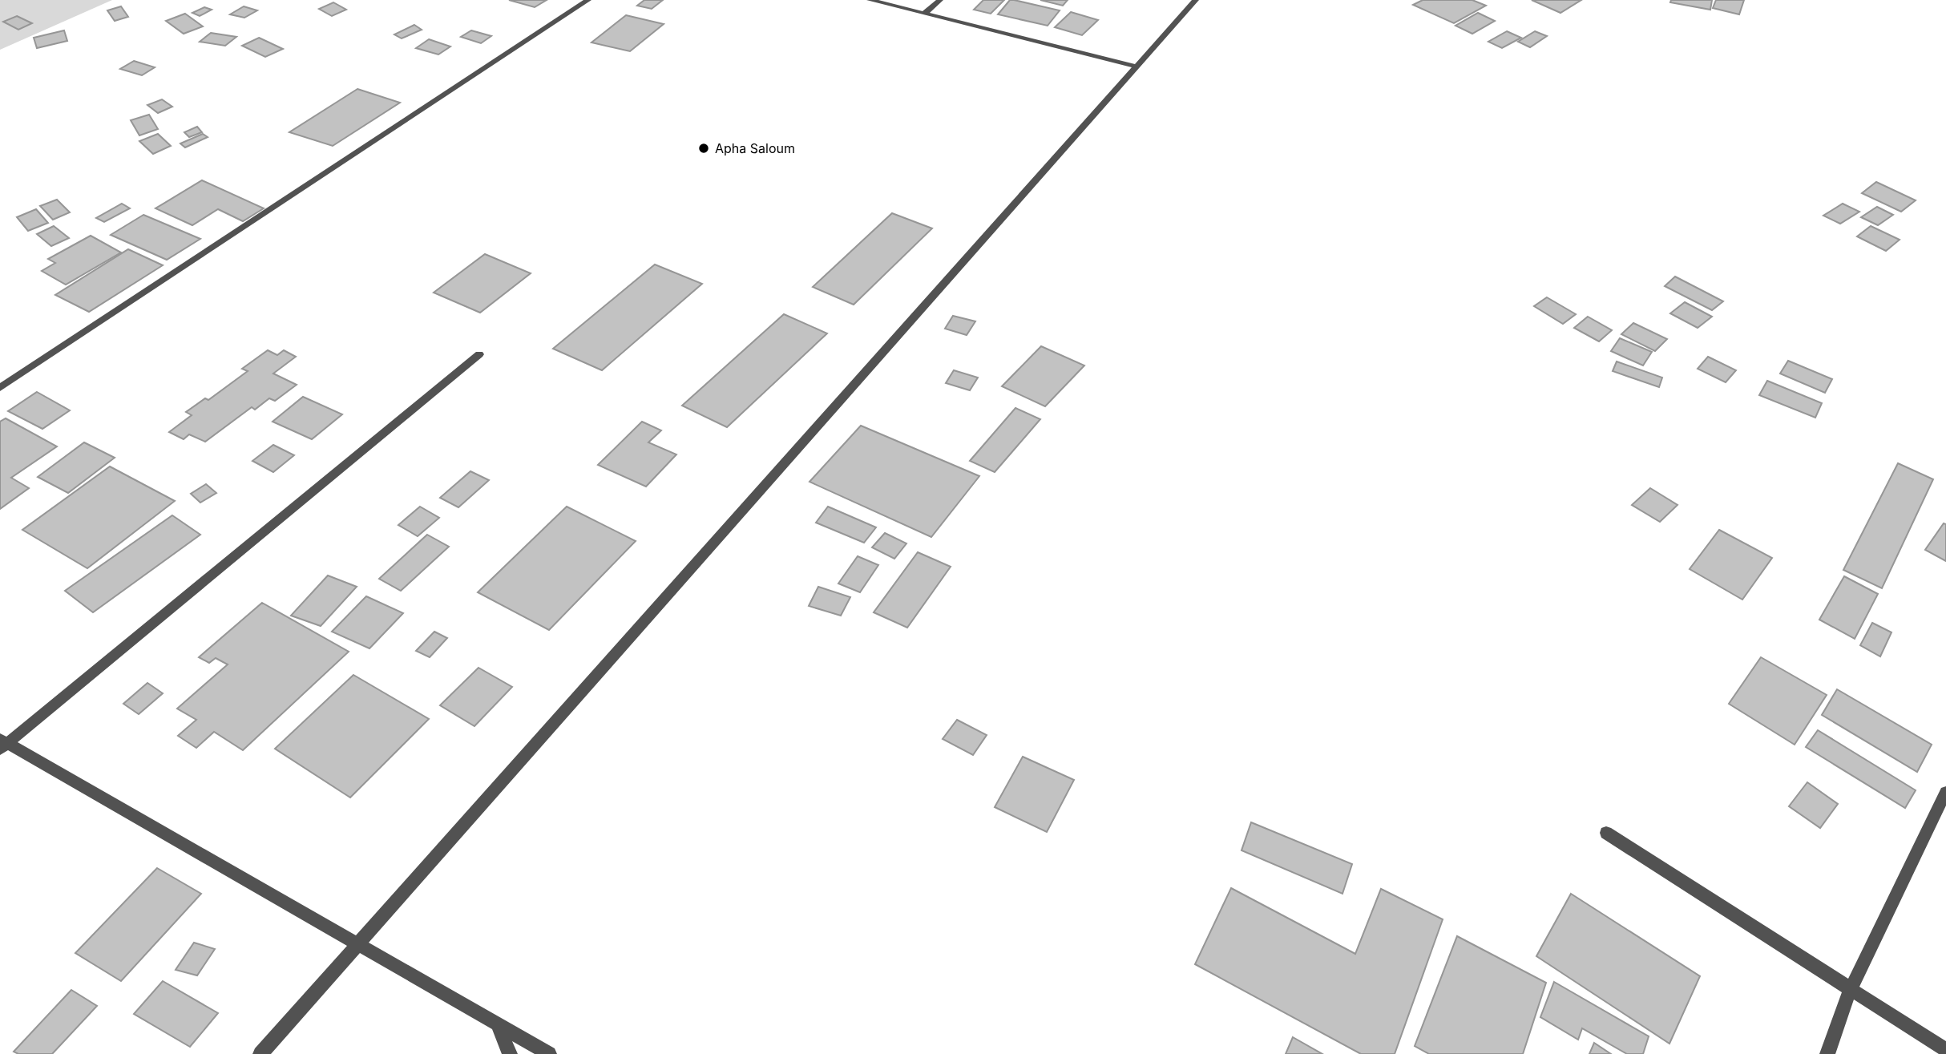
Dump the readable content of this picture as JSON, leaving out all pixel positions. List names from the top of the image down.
{
  "places": ["Apha Saloum"]
}
